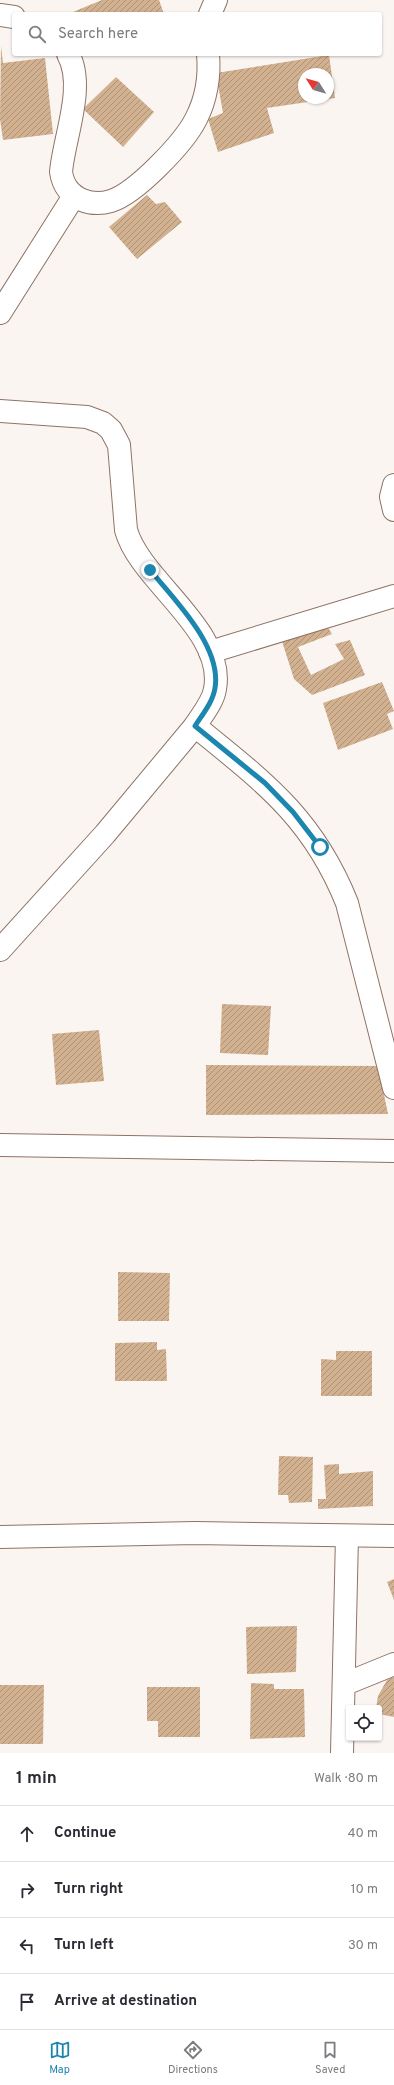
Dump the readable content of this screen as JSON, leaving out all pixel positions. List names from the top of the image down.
{
  "north": "top left",
  "page": {
    "search": "Search here",
    "heading": ["1 min", "Walk · 80 m"],
    "list": [
      ["Continue", "40 m"],
      ["Turn right", "10 m"],
      ["Turn left", "30 m"],
      "Arrive at destination"
    ],
    "nav": ["Map", "Directions", "Saved"]
  }
}
